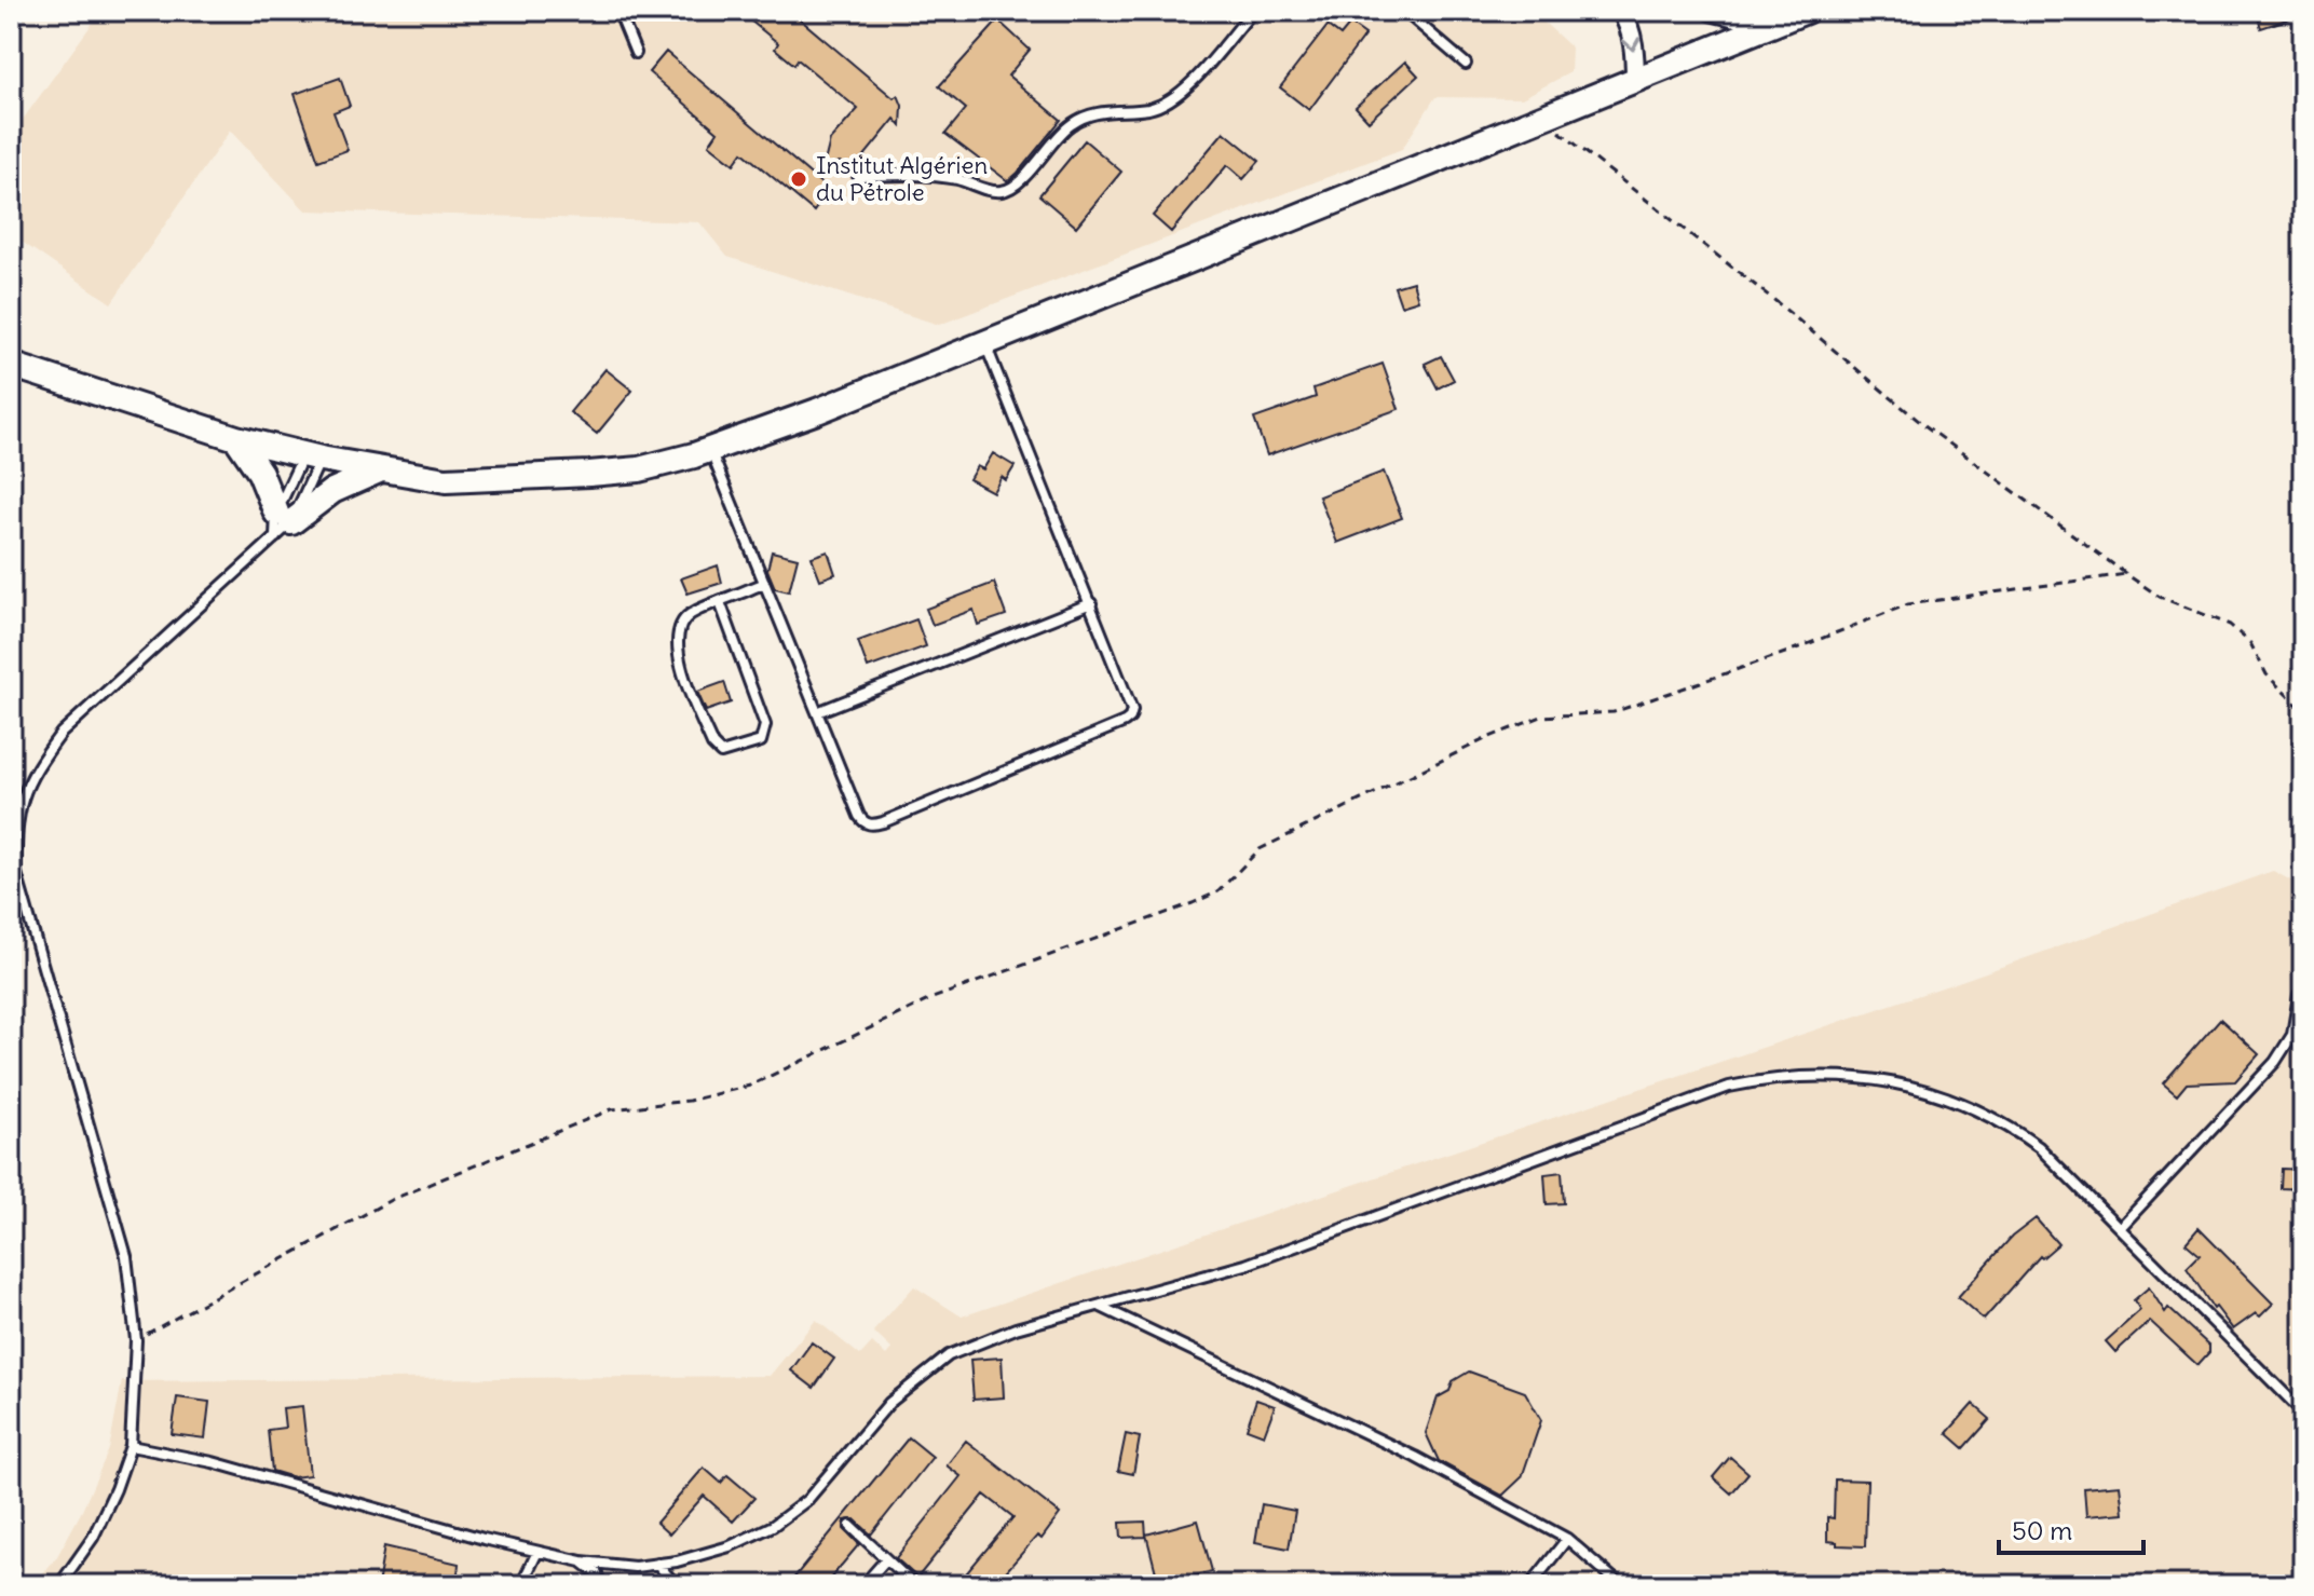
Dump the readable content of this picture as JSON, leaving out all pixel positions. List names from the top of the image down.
{
  "places": ["Institut Algérien du Pétrole"],
  "scale_bar": "50 m"
}
